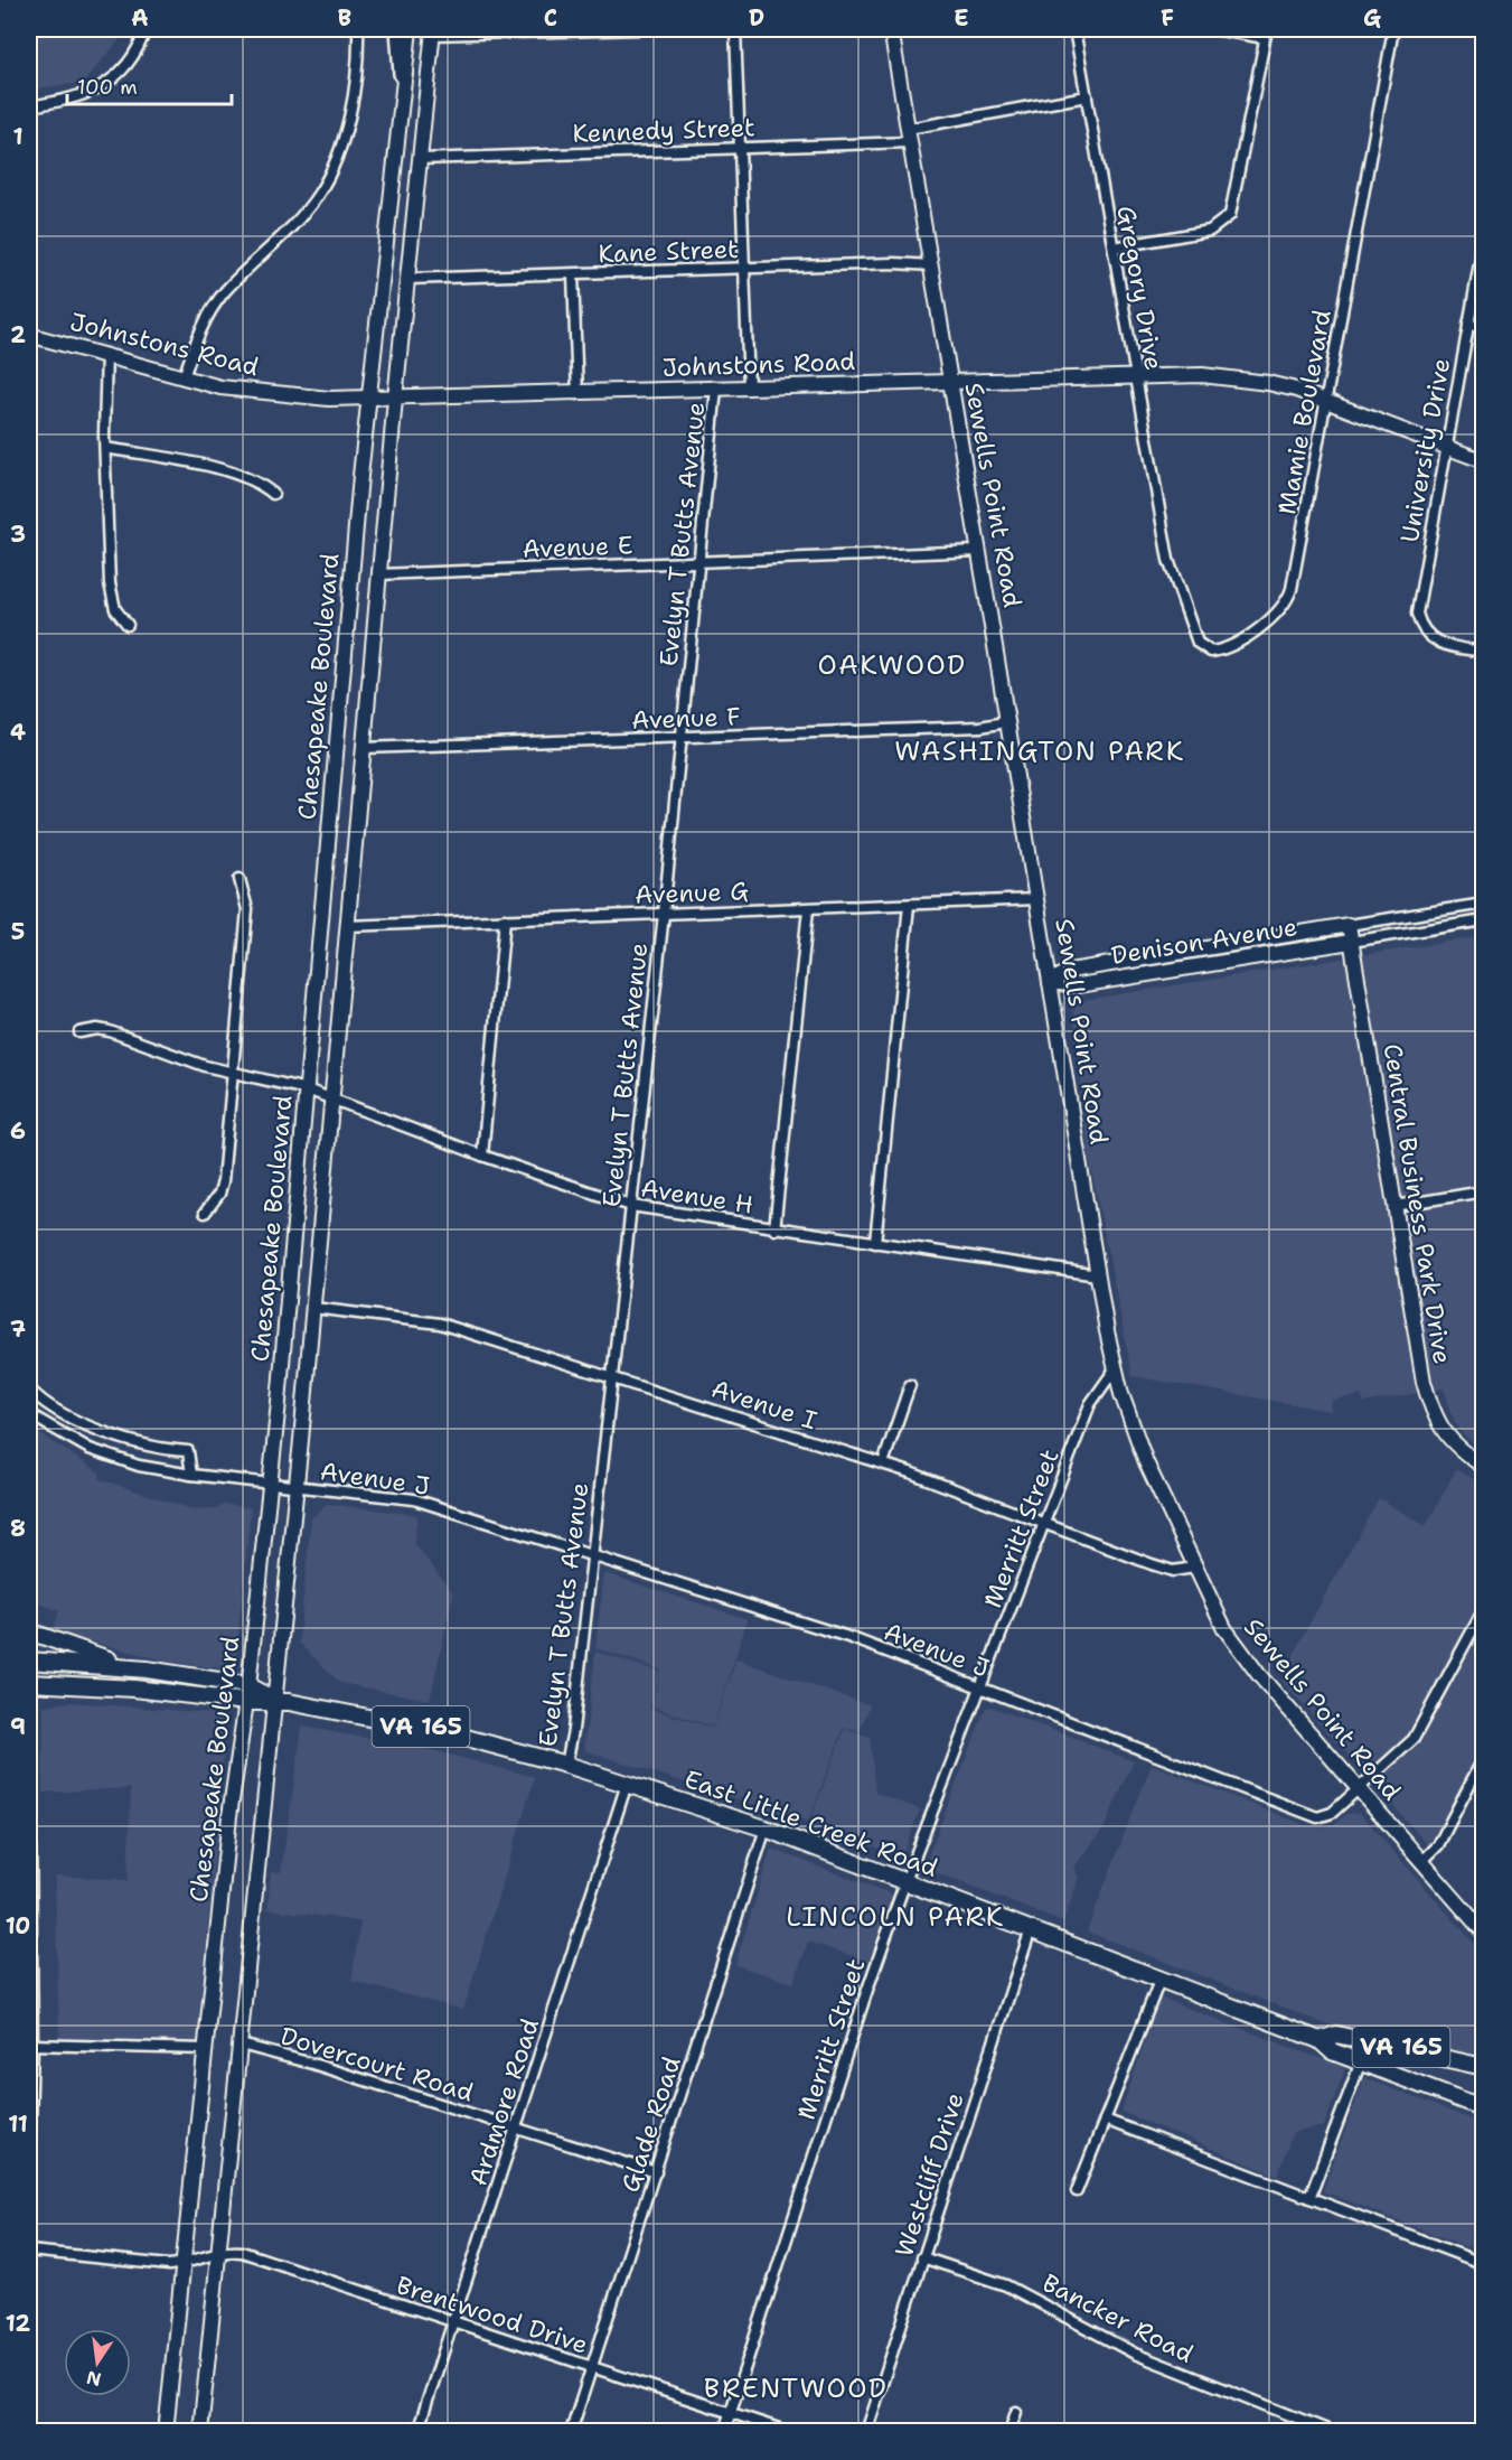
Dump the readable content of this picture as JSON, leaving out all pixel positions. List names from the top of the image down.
{
  "streets": {
    "main road": [
      "Johnstons Road",
      "Sewells Point Road",
      "Chesapeake Boulevard",
      "Denison Avenue",
      "Central Business Park Drive",
      "VA 165",
      "East Little Creek Road"
    ],
    "street": [
      "Kennedy Street",
      "Kane Street",
      "Gregory Drive",
      "Mamie Boulevard",
      "University Drive",
      "Evelyn T Butts Avenue",
      "Avenue E",
      "Avenue F",
      "Avenue G",
      "Avenue H",
      "Avenue I",
      "Avenue J",
      "Merritt Street",
      "Dovercourt Road",
      "Ardmore Road",
      "Glade Road",
      "Westcliff Drive",
      "Brentwood Drive",
      "Bancker Road"
    ]
  },
  "crossings": [
    ["Kennedy Street", "Gregory Drive"],
    ["Kennedy Street", "Sewells Point Road"],
    ["Kennedy Street", "Chesapeake Boulevard"],
    ["Kane Street", "Sewells Point Road"],
    ["Kane Street", "Chesapeake Boulevard"],
    ["Gregory Drive", "Johnstons Road"],
    ["Gregory Drive", "Mamie Boulevard"],
    ["Johnstons Road", "Mamie Boulevard"],
    ["Johnstons Road", "University Drive"],
    ["Johnstons Road", "Sewells Point Road"],
    ["Johnstons Road", "Evelyn T Butts Avenue"],
    ["Johnstons Road", "Chesapeake Boulevard"],
    ["Sewells Point Road", "Avenue E"],
    ["Sewells Point Road", "Avenue F"],
    ["Sewells Point Road", "Avenue G"],
    ["Sewells Point Road", "Denison Avenue"],
    ["Sewells Point Road", "Avenue H"],
    ["Sewells Point Road", "Avenue I"],
    ["Sewells Point Road", "Avenue J"],
    ["Sewells Point Road", "Merritt Street"],
    ["Evelyn T Butts Avenue", "Avenue E"],
    ["Evelyn T Butts Avenue", "Avenue F"],
    ["Evelyn T Butts Avenue", "Avenue G"],
    ["Evelyn T Butts Avenue", "Avenue H"],
    ["Evelyn T Butts Avenue", "Avenue I"],
    ["Evelyn T Butts Avenue", "Avenue J"],
    ["Evelyn T Butts Avenue", "East Little Creek Road"],
    ["Avenue E", "Chesapeake Boulevard"],
    ["Chesapeake Boulevard", "Avenue F"],
    ["Chesapeake Boulevard", "Avenue G"],
    ["Chesapeake Boulevard", "Avenue H"],
    ["Chesapeake Boulevard", "Avenue I"],
    ["Chesapeake Boulevard", "Avenue J"],
    ["Chesapeake Boulevard", "East Little Creek Road"],
    ["Chesapeake Boulevard", "Dovercourt Road"],
    ["Chesapeake Boulevard", "Brentwood Drive"],
    ["Denison Avenue", "Central Business Park Drive"],
    ["Avenue I", "Merritt Street"],
    ["Avenue J", "Merritt Street"],
    ["Merritt Street", "East Little Creek Road"],
    ["Merritt Street", "Brentwood Drive"],
    ["VA 165", "East Little Creek Road"],
    ["East Little Creek Road", "Ardmore Road"],
    ["East Little Creek Road", "Glade Road"],
    ["East Little Creek Road", "Westcliff Drive"],
    ["Dovercourt Road", "Ardmore Road"],
    ["Dovercourt Road", "Glade Road"],
    ["Ardmore Road", "Brentwood Drive"],
    ["Glade Road", "Brentwood Drive"],
    ["Westcliff Drive", "Bancker Road"]
  ],
  "districts": [
    "OAKWOOD",
    "WASHINGTON PARK",
    "LINCOLN PARK",
    "BRENTWOOD"
  ],
  "scale_bar": "100 m",
  "north": "bottom",
  "grid": {
    "columns": [
      "A",
      "B",
      "C",
      "D",
      "E",
      "F",
      "G"
    ],
    "rows": [
      "1",
      "2",
      "3",
      "4",
      "5",
      "6",
      "7",
      "8",
      "9",
      "10",
      "11",
      "12"
    ]
  }
}
